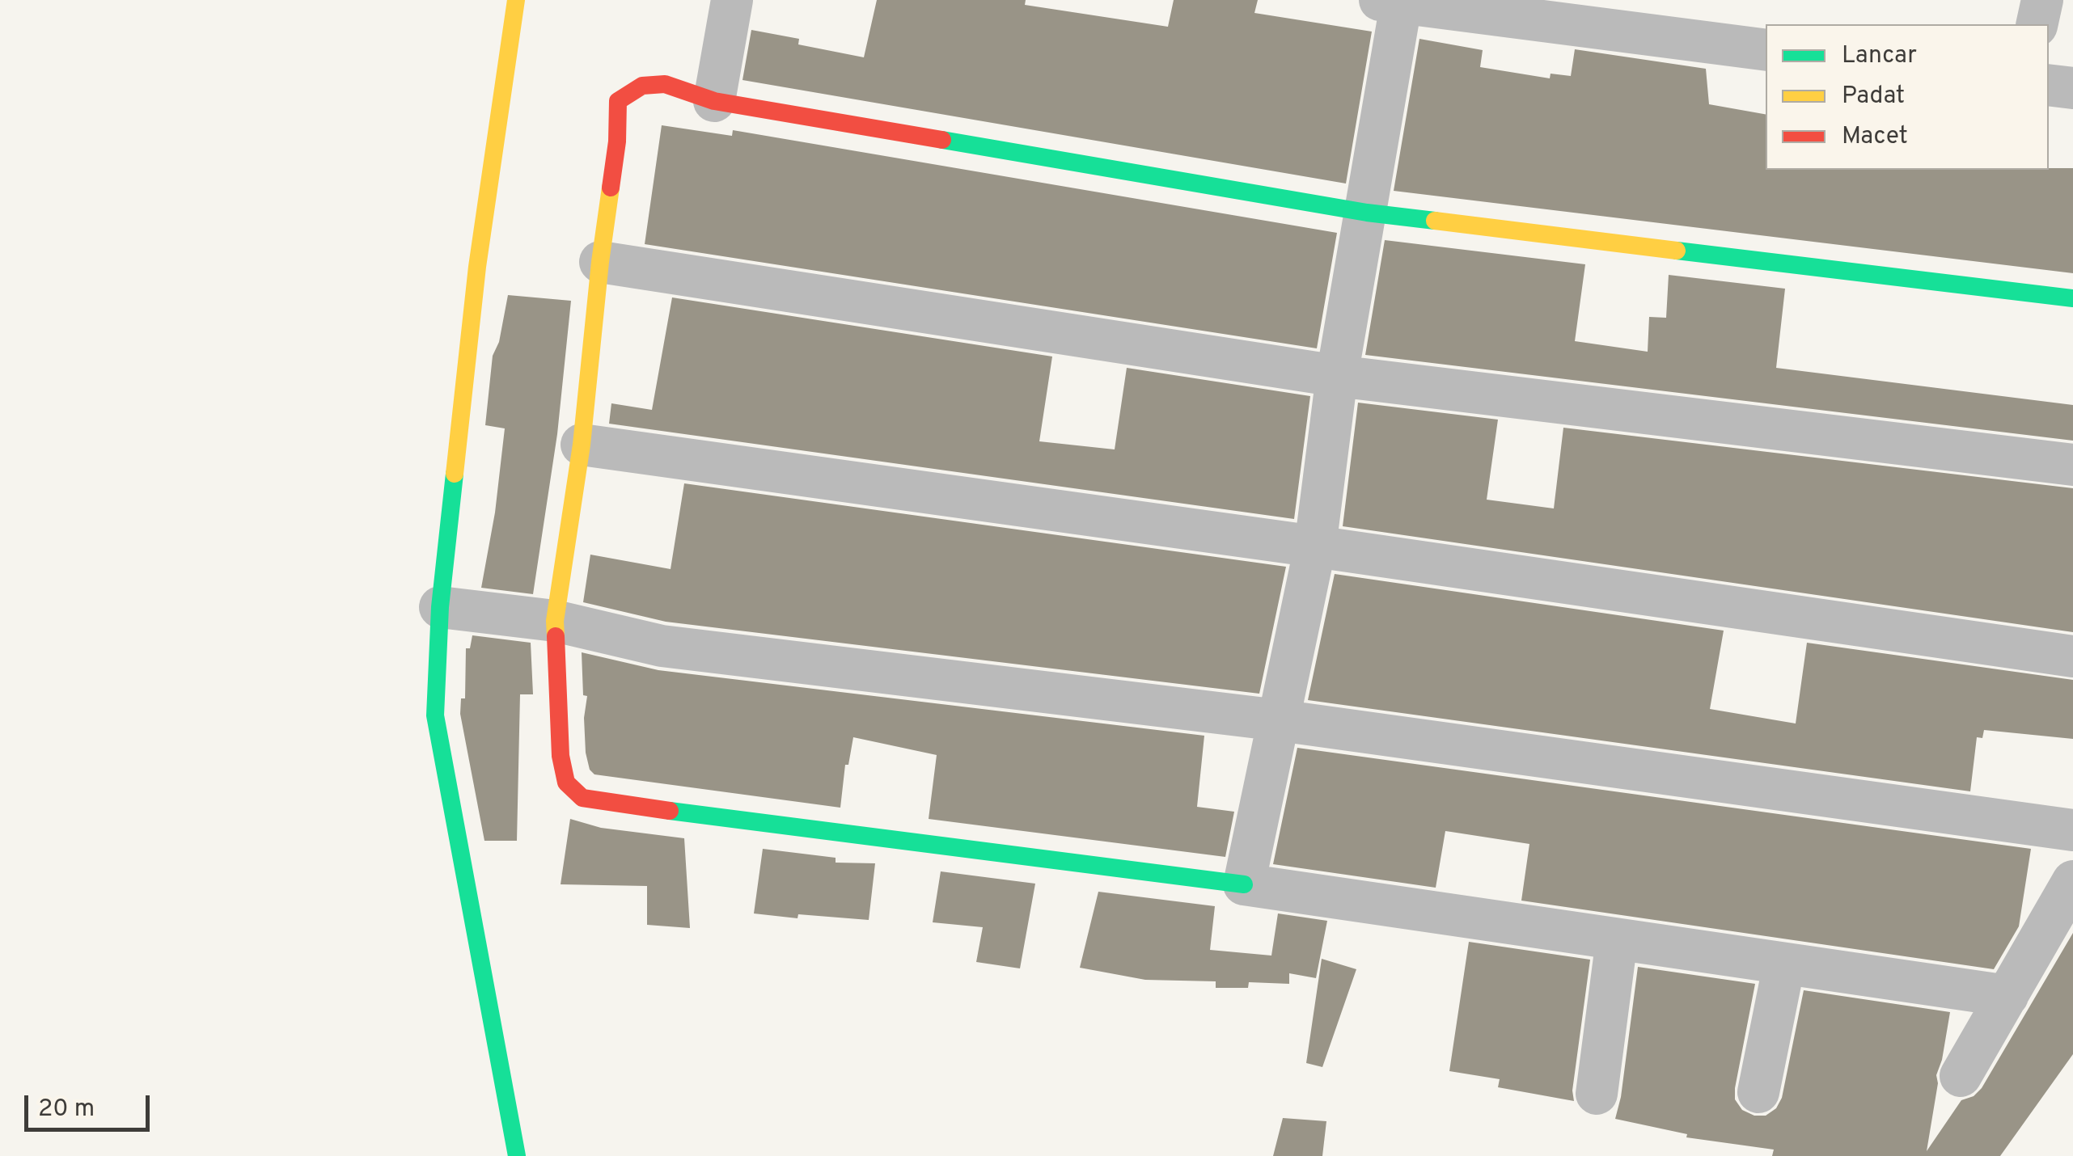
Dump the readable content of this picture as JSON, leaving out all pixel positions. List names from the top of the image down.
{
  "legend": ["Lancar", "Padat", "Macet"],
  "scale_bar": "20 m"
}
